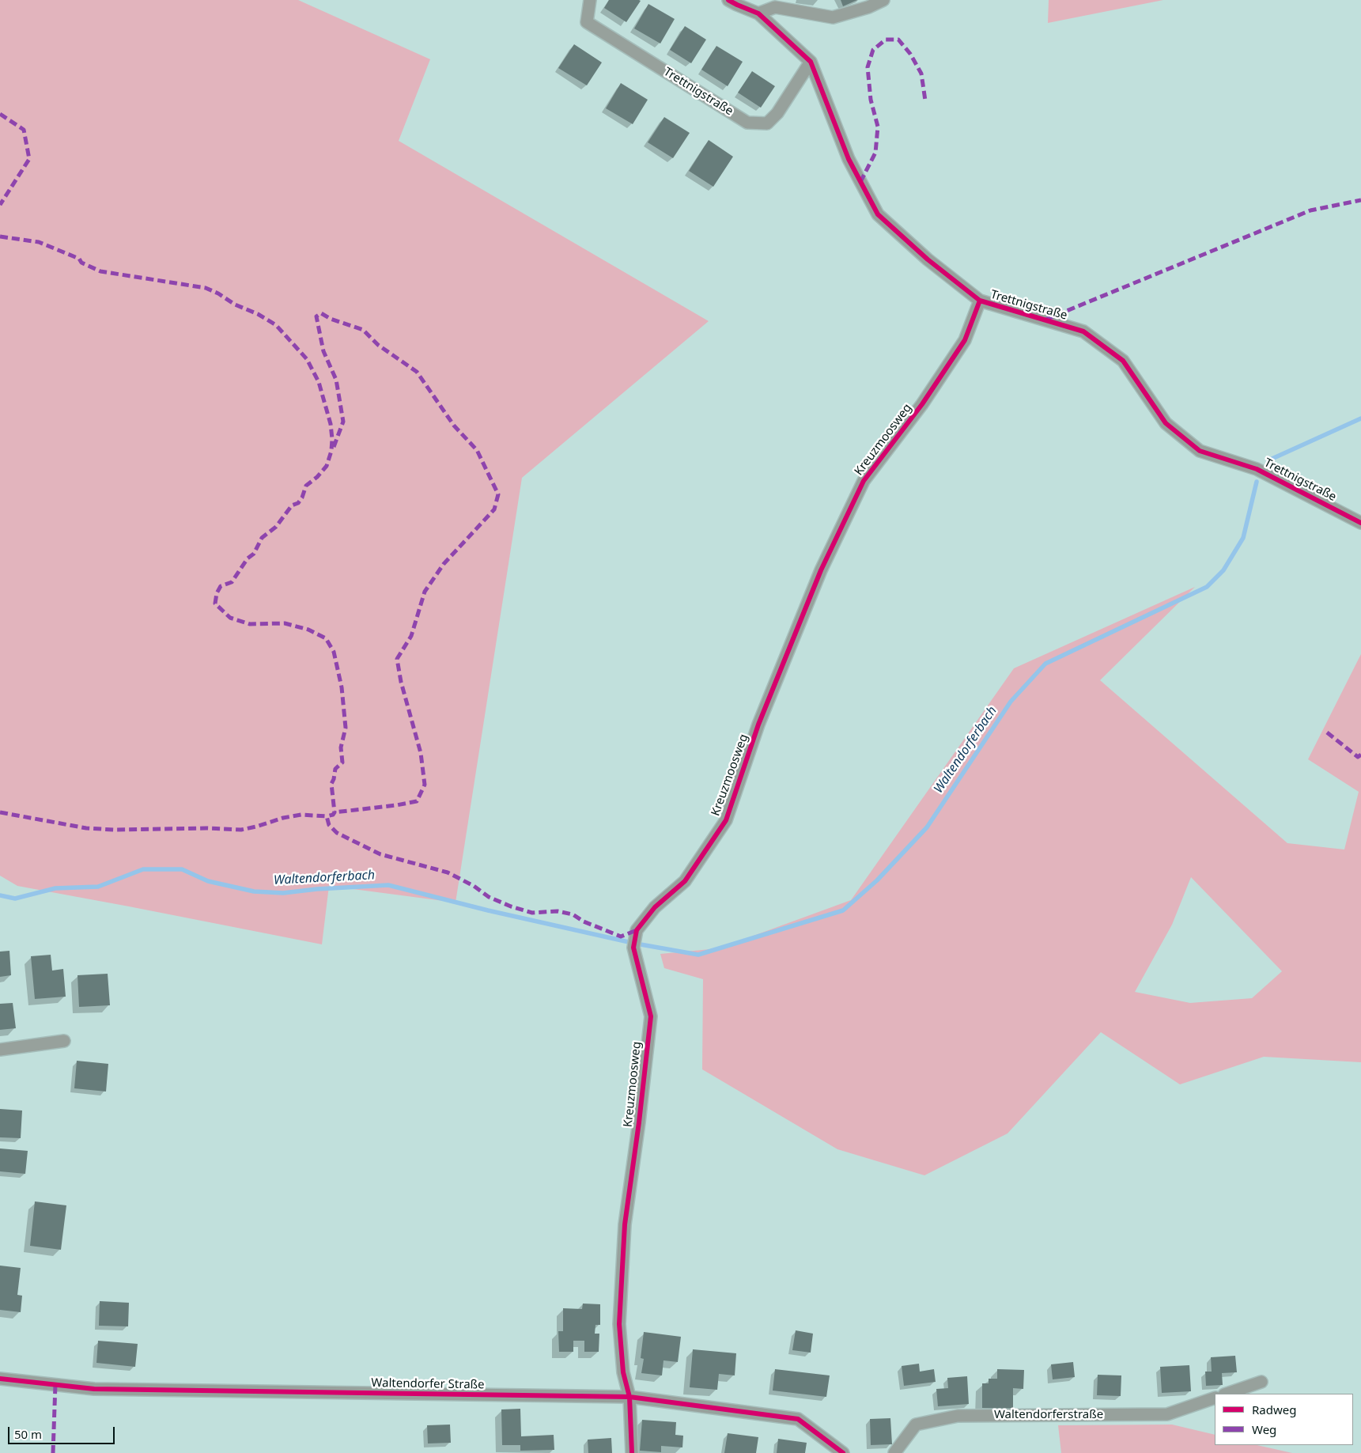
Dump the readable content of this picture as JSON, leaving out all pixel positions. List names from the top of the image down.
{
  "streets": {
    "street": [
      "Trettnigstraße",
      "Kreuzmoosweg",
      "Waltendorfer Straße",
      "Waltendorferstraße"
    ]
  },
  "crossings": [
    ["Trettnigstraße", "Kreuzmoosweg"],
    ["Kreuzmoosweg", "Waltendorfer Straße"]
  ],
  "water": ["Waltendorferbach"],
  "legend": ["Radweg", "Weg"],
  "scale_bar": "50 m"
}
